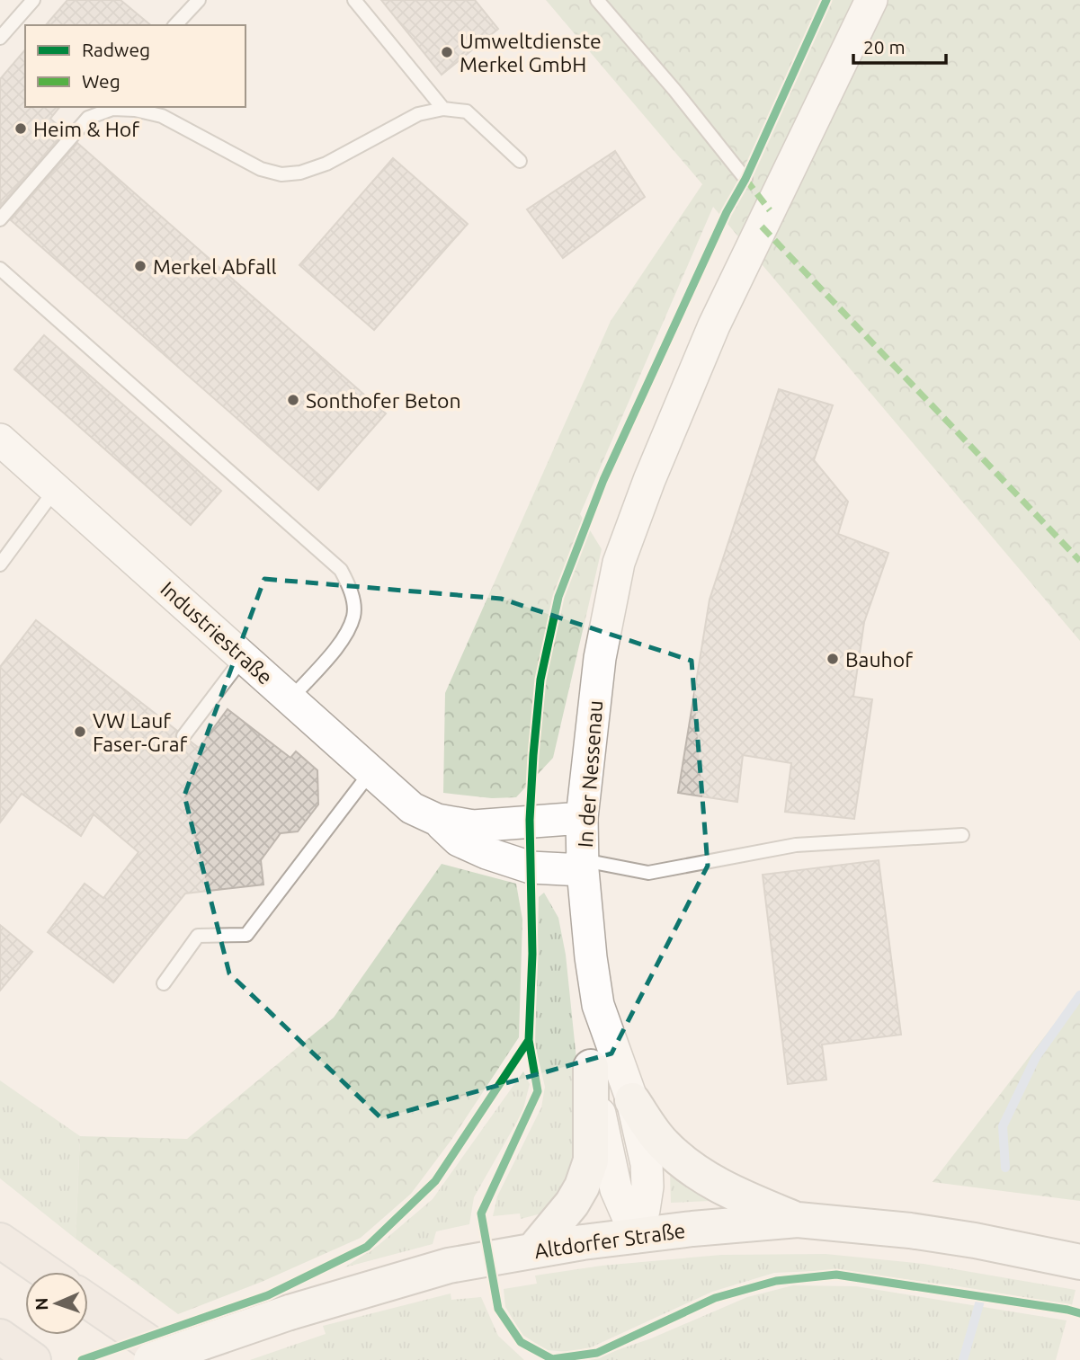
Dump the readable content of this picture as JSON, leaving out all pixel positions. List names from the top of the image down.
{
  "streets": {
    "main road": ["Altdorfer Straße"],
    "street": ["Industriestraße", "In der Nessenau"]
  },
  "crossings": [
    ["Industriestraße", "In der Nessenau"],
    ["In der Nessenau", "Altdorfer Straße"]
  ],
  "places": [
    "Umweltdienste Merkel GmbH",
    "Heim & Hof",
    "Merkel Abfall",
    "Sonthofer Beton",
    "Bauhof",
    "VW Lauf Faser-Graf"
  ],
  "legend": ["Radweg", "Weg"],
  "scale_bar": "20 m",
  "north": "left"
}
